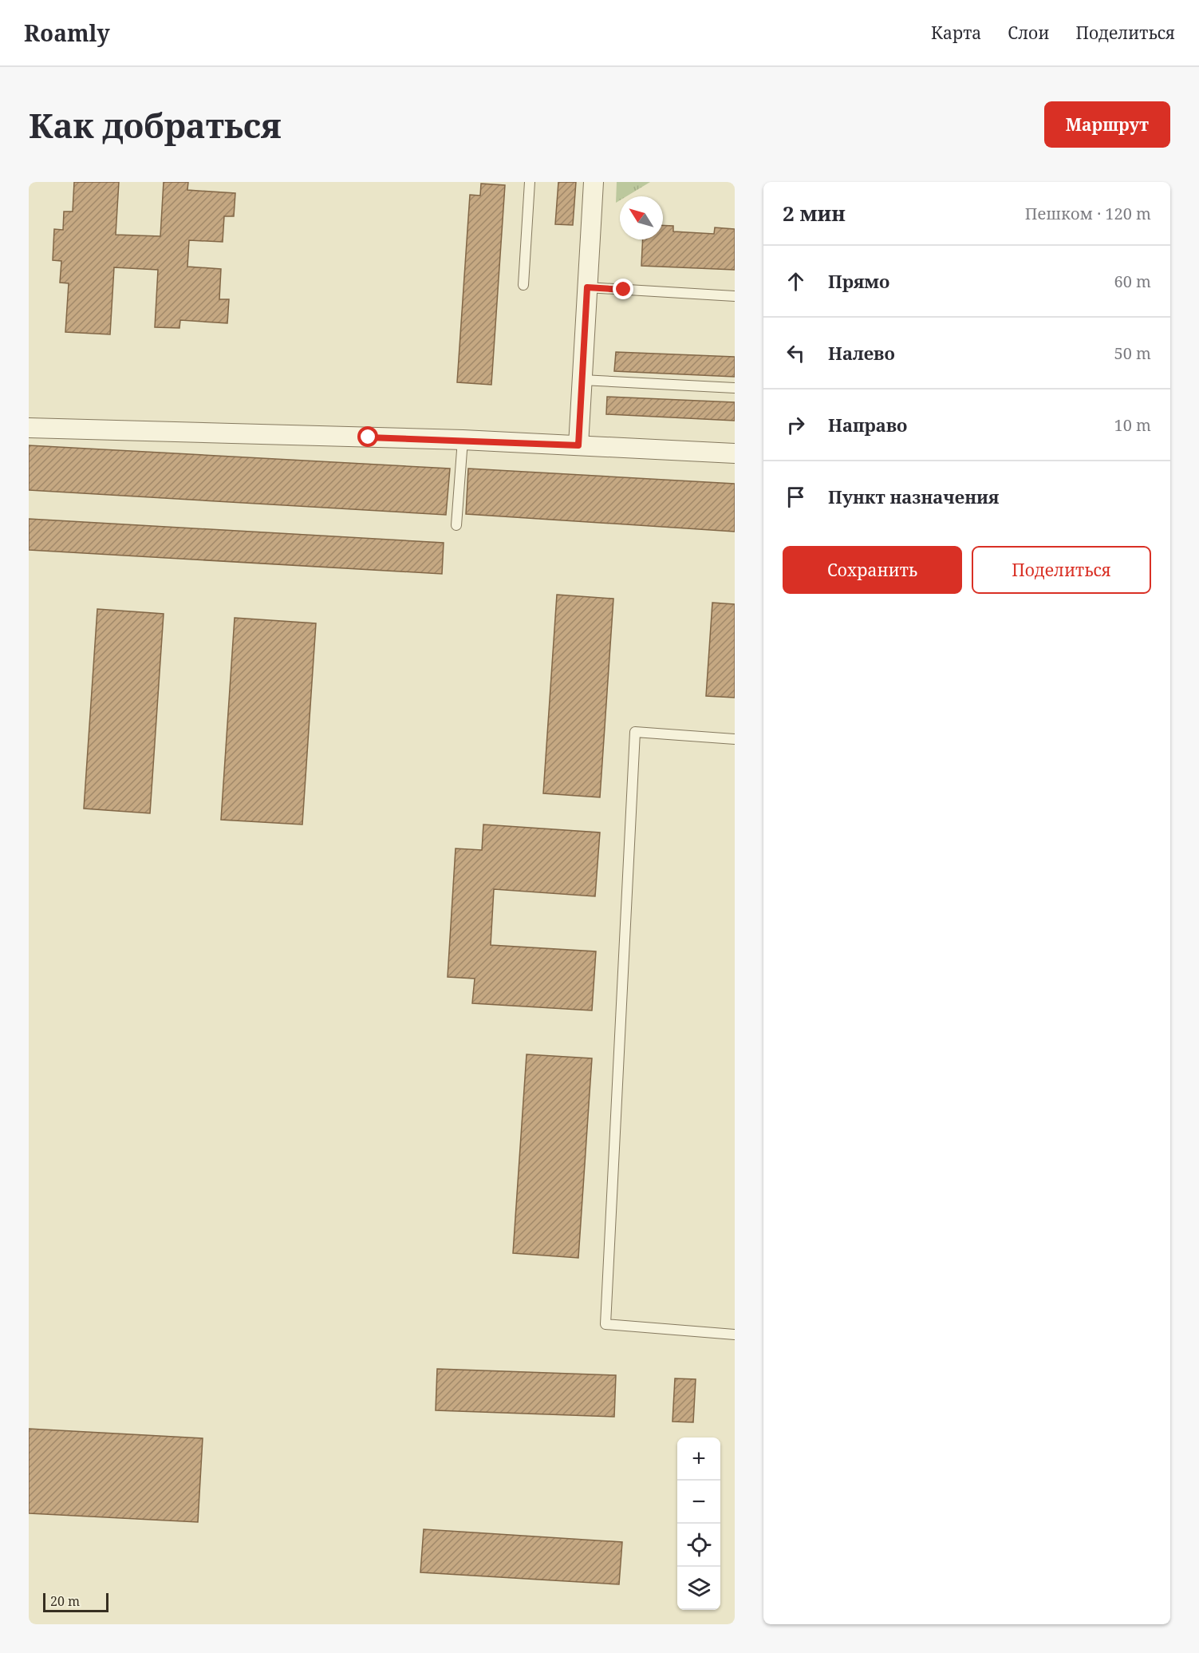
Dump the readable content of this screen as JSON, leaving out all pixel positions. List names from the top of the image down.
{
  "scale_bar": "20 m",
  "north": "top left",
  "page": {
    "header": "Roamly",
    "nav": ["Карта", "Слои", "Поделиться"],
    "buttons": [
      "Маршрут",
      ["Сохранить", "Поделиться"]
    ],
    "title": "Как добраться",
    "heading": ["2 мин", "Пешком · 120 m"],
    "list": [
      ["Прямо", "60 m"],
      ["Налево", "50 m"],
      ["Направо", "10 m"],
      "Пункт назначения"
    ],
    "map_buttons": ["+", "−"],
    "scale": "20 m"
  }
}
